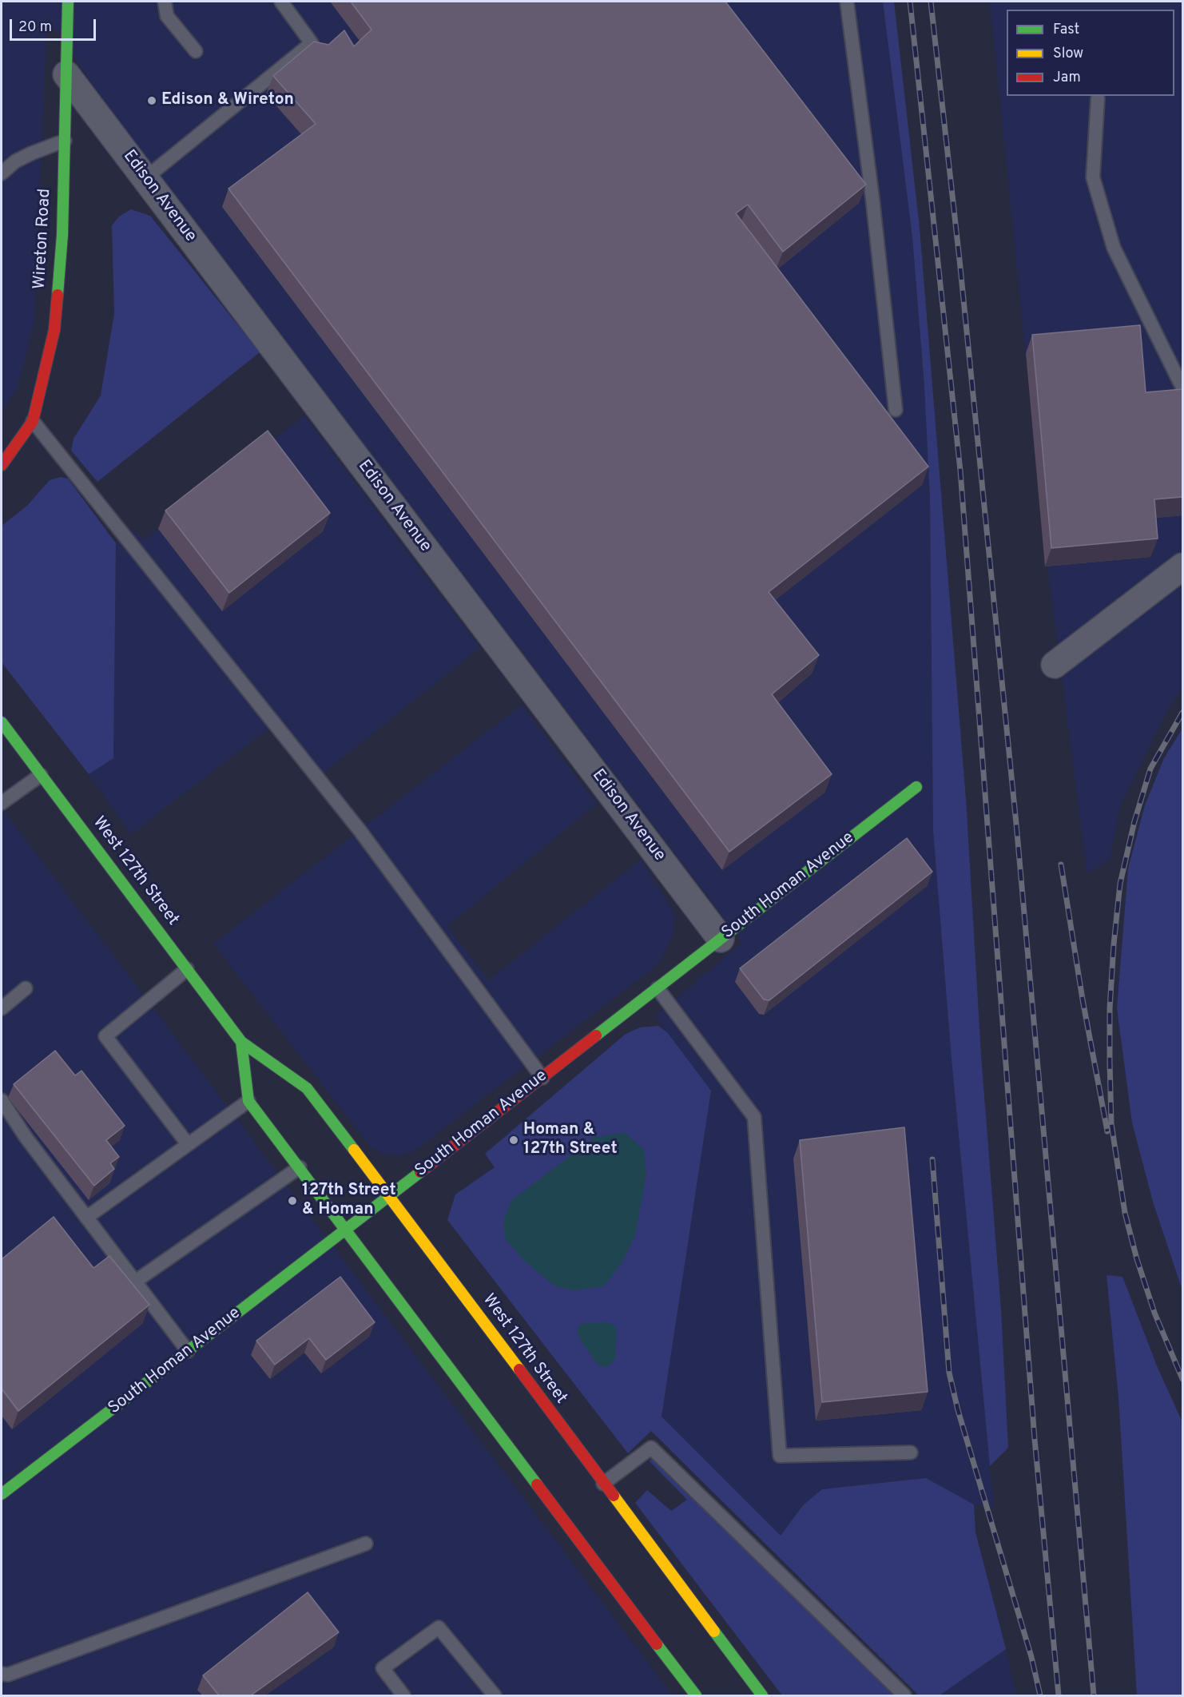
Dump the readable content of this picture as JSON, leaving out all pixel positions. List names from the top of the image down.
{
  "streets": {
    "main road": ["Wireton Road", "West 127th Street", "South Homan Avenue"],
    "street": ["Edison Avenue"]
  },
  "crossings": [
    ["Edison Avenue", "Wireton Road"],
    ["Edison Avenue", "South Homan Avenue"],
    ["West 127th Street", "South Homan Avenue"]
  ],
  "places": ["Edison & Wireton", "Homan & 127th Street", "127th Street & Homan"],
  "legend": ["Fast", "Slow", "Jam"],
  "scale_bar": "20 m"
}
